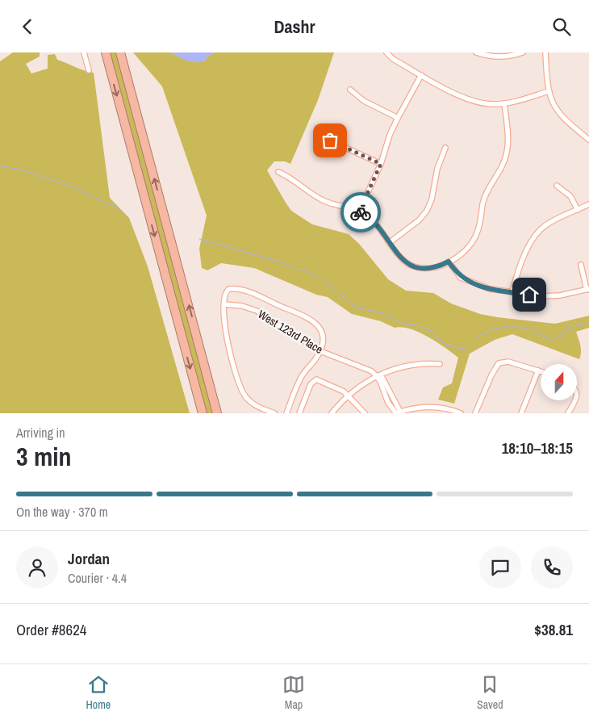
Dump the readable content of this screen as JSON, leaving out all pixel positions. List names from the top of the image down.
{
  "streets": {
    "street": ["West 123rd Place"]
  },
  "north": "top",
  "page": {
    "header": "Dashr",
    "heading": ["3 min", "Arriving in", "18:10–18:15"],
    "panel": [
      "Jordan",
      "Courier · 4.4",
      "Order #8624",
      "$38.81"
    ],
    "bar": "On the way · 370 m",
    "tabs": ["Home", "Map", "Saved"]
  }
}
